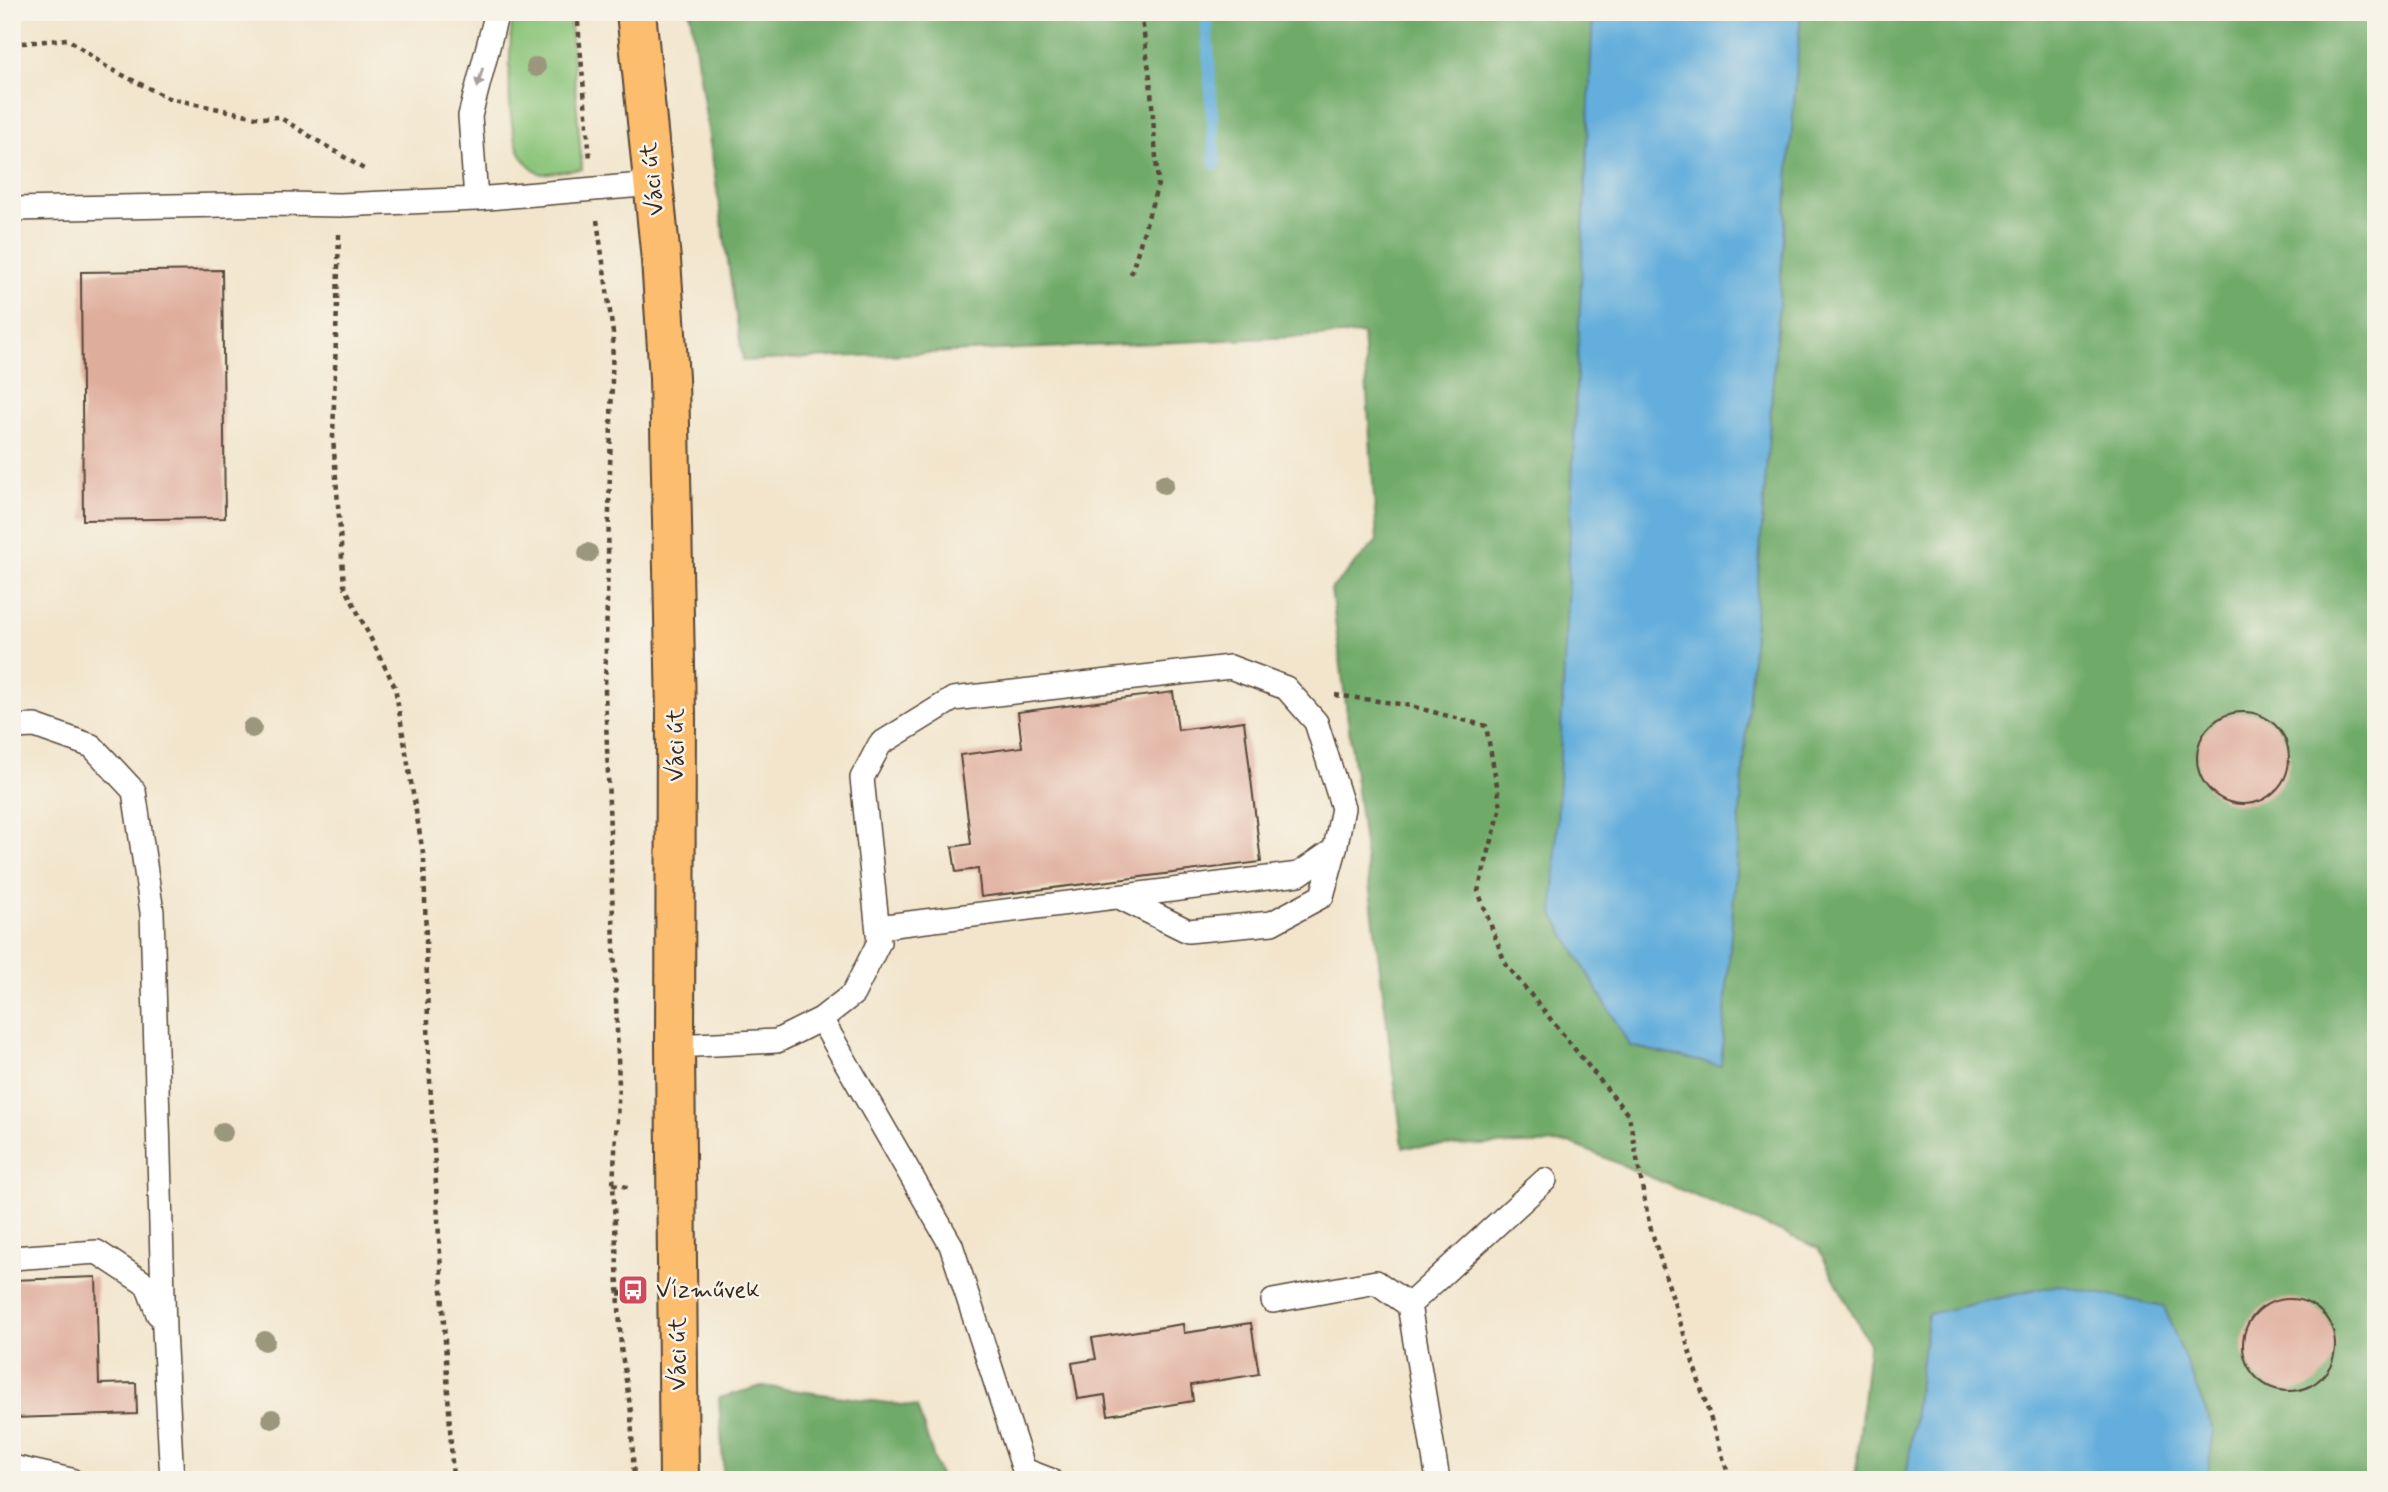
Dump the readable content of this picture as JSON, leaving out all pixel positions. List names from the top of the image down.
{
  "streets": {
    "main road": ["Váci út"]
  },
  "places": {
    "bus stop": ["Vízművek"]
  }
}
